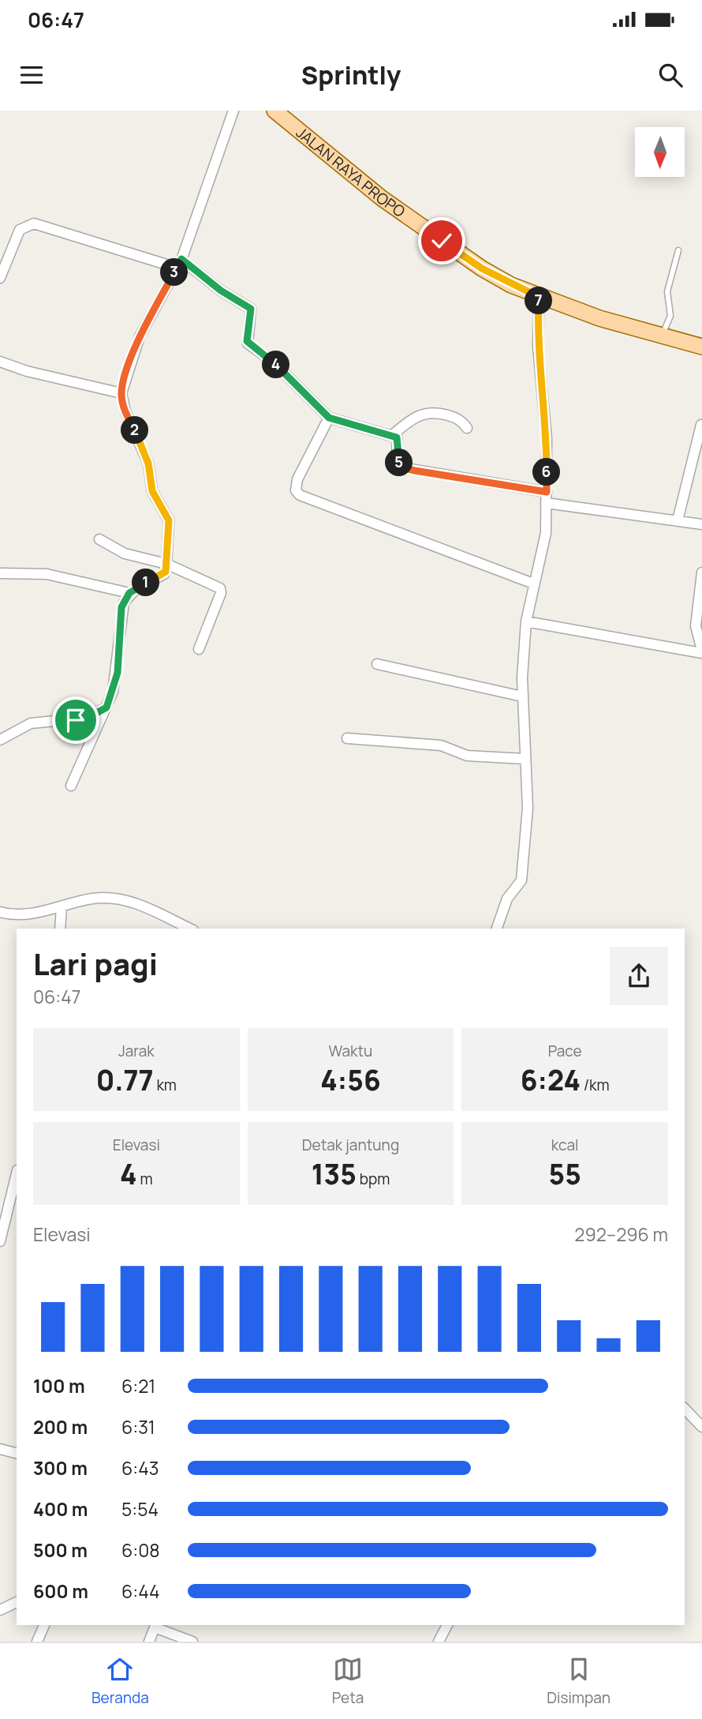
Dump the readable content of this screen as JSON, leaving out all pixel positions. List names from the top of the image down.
{
  "streets": {
    "main road": ["JALAN RAYA PROPO"]
  },
  "north": "bottom",
  "page": {
    "status": "06:47",
    "header": "Sprintly",
    "pins": [
      "3",
      "7",
      "4",
      "2",
      "5",
      "6",
      "1"
    ],
    "heading": ["Lari pagi", "06:47"],
    "stats": [
      ["Jarak", "0.77 km"],
      ["Waktu", "4:56"],
      ["Pace", "6:24 /km"],
      ["Elevasi", "4 m"],
      ["Detak jantung", "135 bpm"],
      ["kcal", "55"]
    ],
    "chart": ["Elevasi", "292–296 m"],
    "list": [
      {
        "name": "100 m",
        "note": "6:21"
      },
      {
        "name": "200 m",
        "note": "6:31"
      },
      {
        "name": "300 m",
        "note": "6:43"
      },
      {
        "name": "400 m",
        "note": "5:54"
      },
      {
        "name": "500 m",
        "note": "6:08"
      },
      {
        "name": "600 m",
        "note": "6:44"
      }
    ],
    "tabs": ["Beranda", "Peta", "Disimpan"]
  }
}
